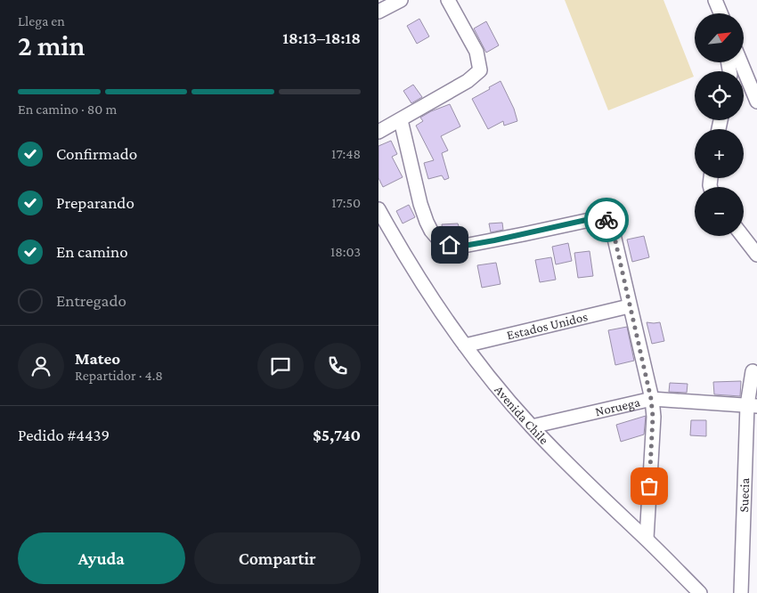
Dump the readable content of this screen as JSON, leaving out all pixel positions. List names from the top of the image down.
{
  "streets": {
    "street": [
      "Estados Unidos",
      "Noruega",
      "Avenida Chile",
      "Suecia"
    ]
  },
  "crossings": [
    ["Estados Unidos", "Avenida Chile"],
    ["Noruega", "Avenida Chile"],
    ["Noruega", "Suecia"]
  ],
  "north": "top right",
  "page": {
    "heading": ["2 min", "Llega en", "18:13–18:18"],
    "panel": [
      "Mateo",
      "Repartidor · 4.8",
      "Pedido #4439",
      "$5,740"
    ],
    "map_buttons": ["+", "−"],
    "bar": "En camino · 80 m",
    "list": [
      ["Confirmado", "17:48"],
      ["Preparando", "17:50"],
      ["En camino", "18:03"],
      "Entregado"
    ],
    "buttons": ["Ayuda", "Compartir"]
  }
}
